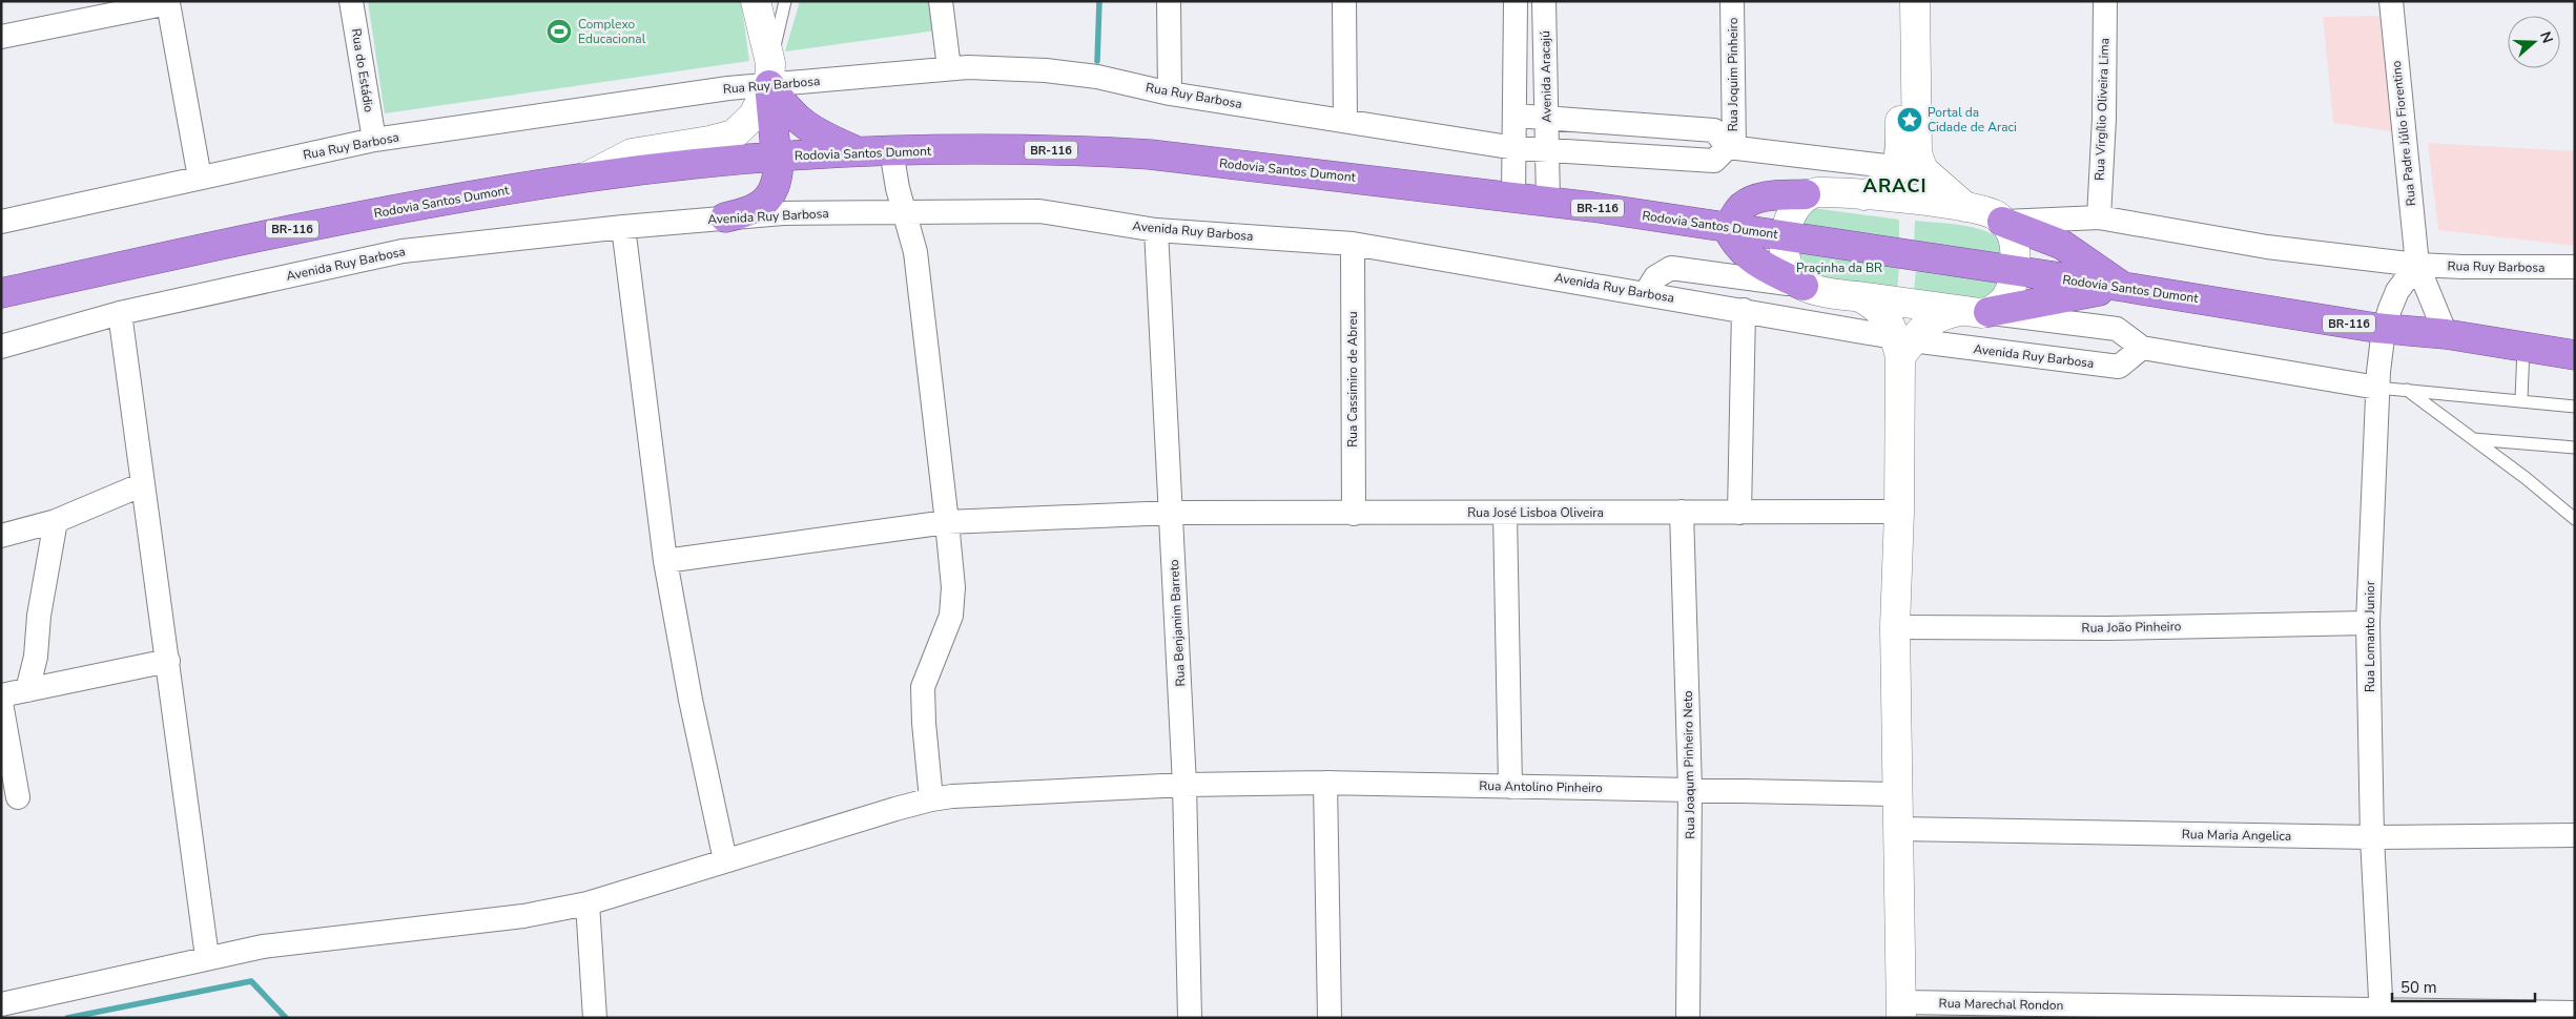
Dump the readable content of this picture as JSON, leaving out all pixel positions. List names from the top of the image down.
{
  "streets": {
    "highway": ["BR-116", "Rodovia Santos Dumont"],
    "street": [
      "Rua do Estádio",
      "Rua Joquim Pinheiro",
      "Avenida Aracajú",
      "Rua Ruy Barbosa",
      "Rua Virgílio Oliveira Lima",
      "Rua Padre Júlio Fiorentino",
      "Avenida Ruy Barbosa",
      "Rua Cassimiro de Abreu",
      "Rua José Lisboa Oliveira",
      "Rua Benjamim Barreto",
      "Rua João Pinheiro",
      "Rua Lomanto Junior",
      "Rua Joaqum Pinheiro Neto",
      "Rua Antolino Pinheiro",
      "Rua Maria Angelica",
      "Rua Marechal Rondon"
    ]
  },
  "crossings": [
    ["Rua do Estádio", "Rua Ruy Barbosa"],
    ["Rua Joquim Pinheiro", "Rua Ruy Barbosa"],
    ["Avenida Aracajú", "Rua Ruy Barbosa"],
    ["Avenida Aracajú", "Rodovia Santos Dumont"],
    ["Rua Ruy Barbosa", "Rua Virgílio Oliveira Lima"],
    ["Rua Ruy Barbosa", "Rua Padre Júlio Fiorentino"],
    ["Rua Ruy Barbosa", "Rua Lomanto Junior"],
    ["Rua Padre Júlio Fiorentino", "Rodovia Santos Dumont"],
    ["Rua Padre Júlio Fiorentino", "Rua Lomanto Junior"],
    ["Rodovia Santos Dumont", "Rua Lomanto Junior"],
    ["Avenida Ruy Barbosa", "Rua Cassimiro de Abreu"],
    ["Avenida Ruy Barbosa", "Rua Benjamim Barreto"],
    ["Rua Cassimiro de Abreu", "Rua José Lisboa Oliveira"],
    ["Rua José Lisboa Oliveira", "Rua Benjamim Barreto"],
    ["Rua José Lisboa Oliveira", "Rua Joaqum Pinheiro Neto"],
    ["Rua Benjamim Barreto", "Rua Antolino Pinheiro"],
    ["Rua João Pinheiro", "Rua Lomanto Junior"],
    ["Rua Lomanto Junior", "Rua Maria Angelica"],
    ["Rua Lomanto Junior", "Rua Marechal Rondon"],
    ["Rua Joaqum Pinheiro Neto", "Rua Antolino Pinheiro"]
  ],
  "districts": ["ARACI"],
  "parks": ["Praçinha da BR"],
  "places": {
    "sports": ["Complexo Educacional"],
    "place": ["Portal da Cidade de Araci"]
  },
  "scale_bar": "50 m",
  "north": "right"
}
